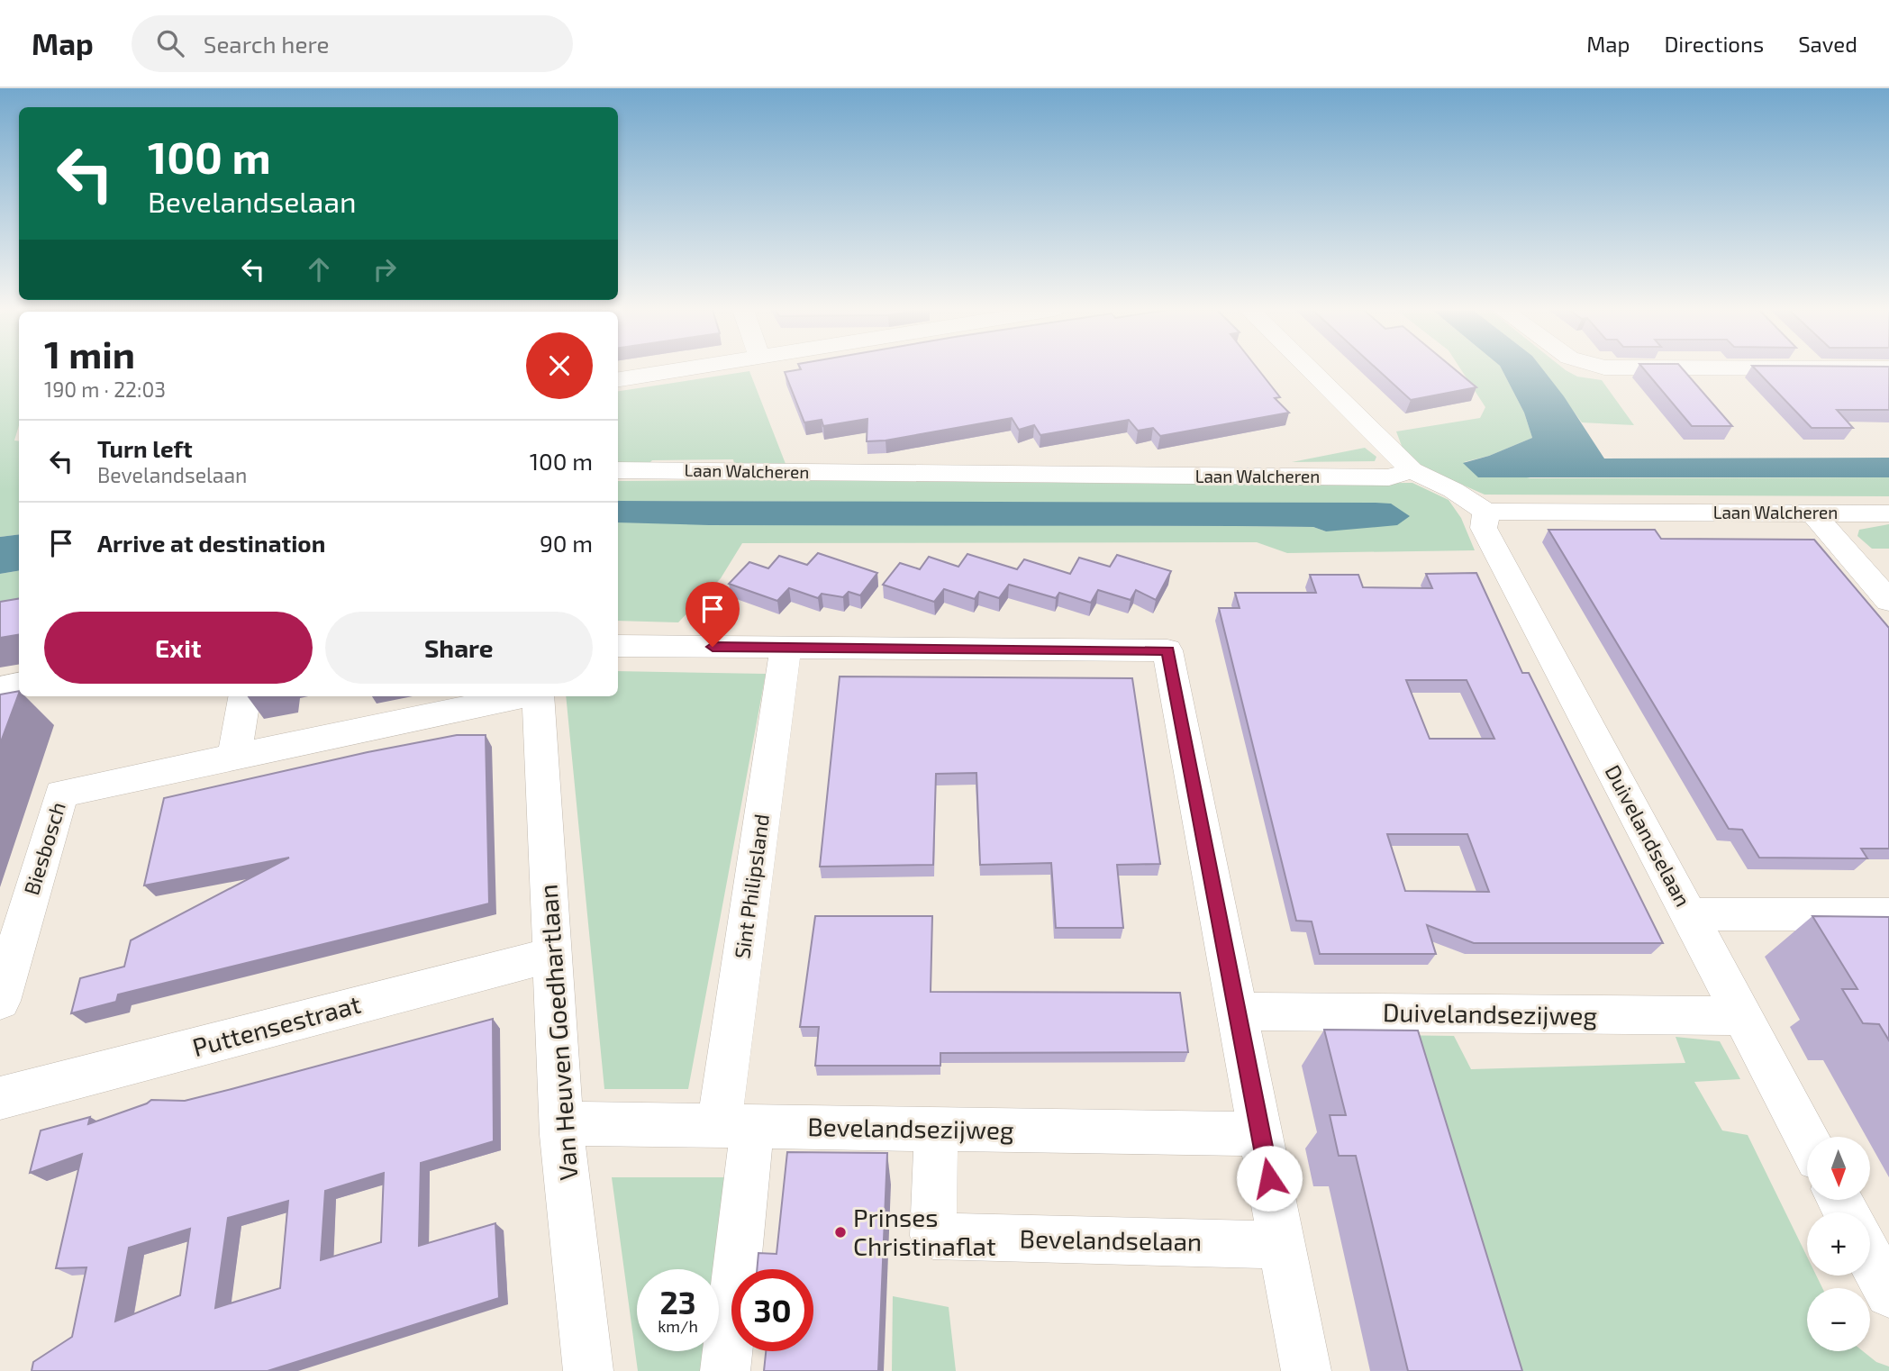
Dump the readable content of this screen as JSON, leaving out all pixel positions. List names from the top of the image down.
{
  "streets": {
    "street": [
      "Laan Walcheren",
      "Duivelandselaan",
      "Biesbosch",
      "Sint Philipsland",
      "Duivelandsezijweg",
      "Puttensestraat",
      "Van Heuven Goedhartlaan",
      "Bevelandsezijweg",
      "Bevelandselaan"
    ]
  },
  "crossings": [
    ["Laan Walcheren", "Duivelandselaan"],
    ["Duivelandselaan", "Duivelandsezijweg"],
    ["Sint Philipsland", "Bevelandsezijweg"],
    ["Puttensestraat", "Van Heuven Goedhartlaan"],
    ["Van Heuven Goedhartlaan", "Bevelandsezijweg"],
    ["Bevelandsezijweg", "Bevelandselaan"]
  ],
  "places": ["Prinses Christinaflat"],
  "north": "bottom",
  "page": {
    "header": "Map",
    "search": "Search here",
    "nav": ["Map", "Directions", "Saved"],
    "turn": ["100 m", "Bevelandselaan"],
    "heading": ["1 min", "190 m · 22:03"],
    "list": [
      {
        "name": "Turn left",
        "note": "Bevelandselaan",
        "value": "100 m"
      },
      {
        "name": "Arrive at destination",
        "value": "90 m"
      }
    ],
    "buttons": ["Exit", "Share"],
    "map_buttons": ["+", "−"],
    "speed": "23 km/h",
    "limit": "30"
  }
}
